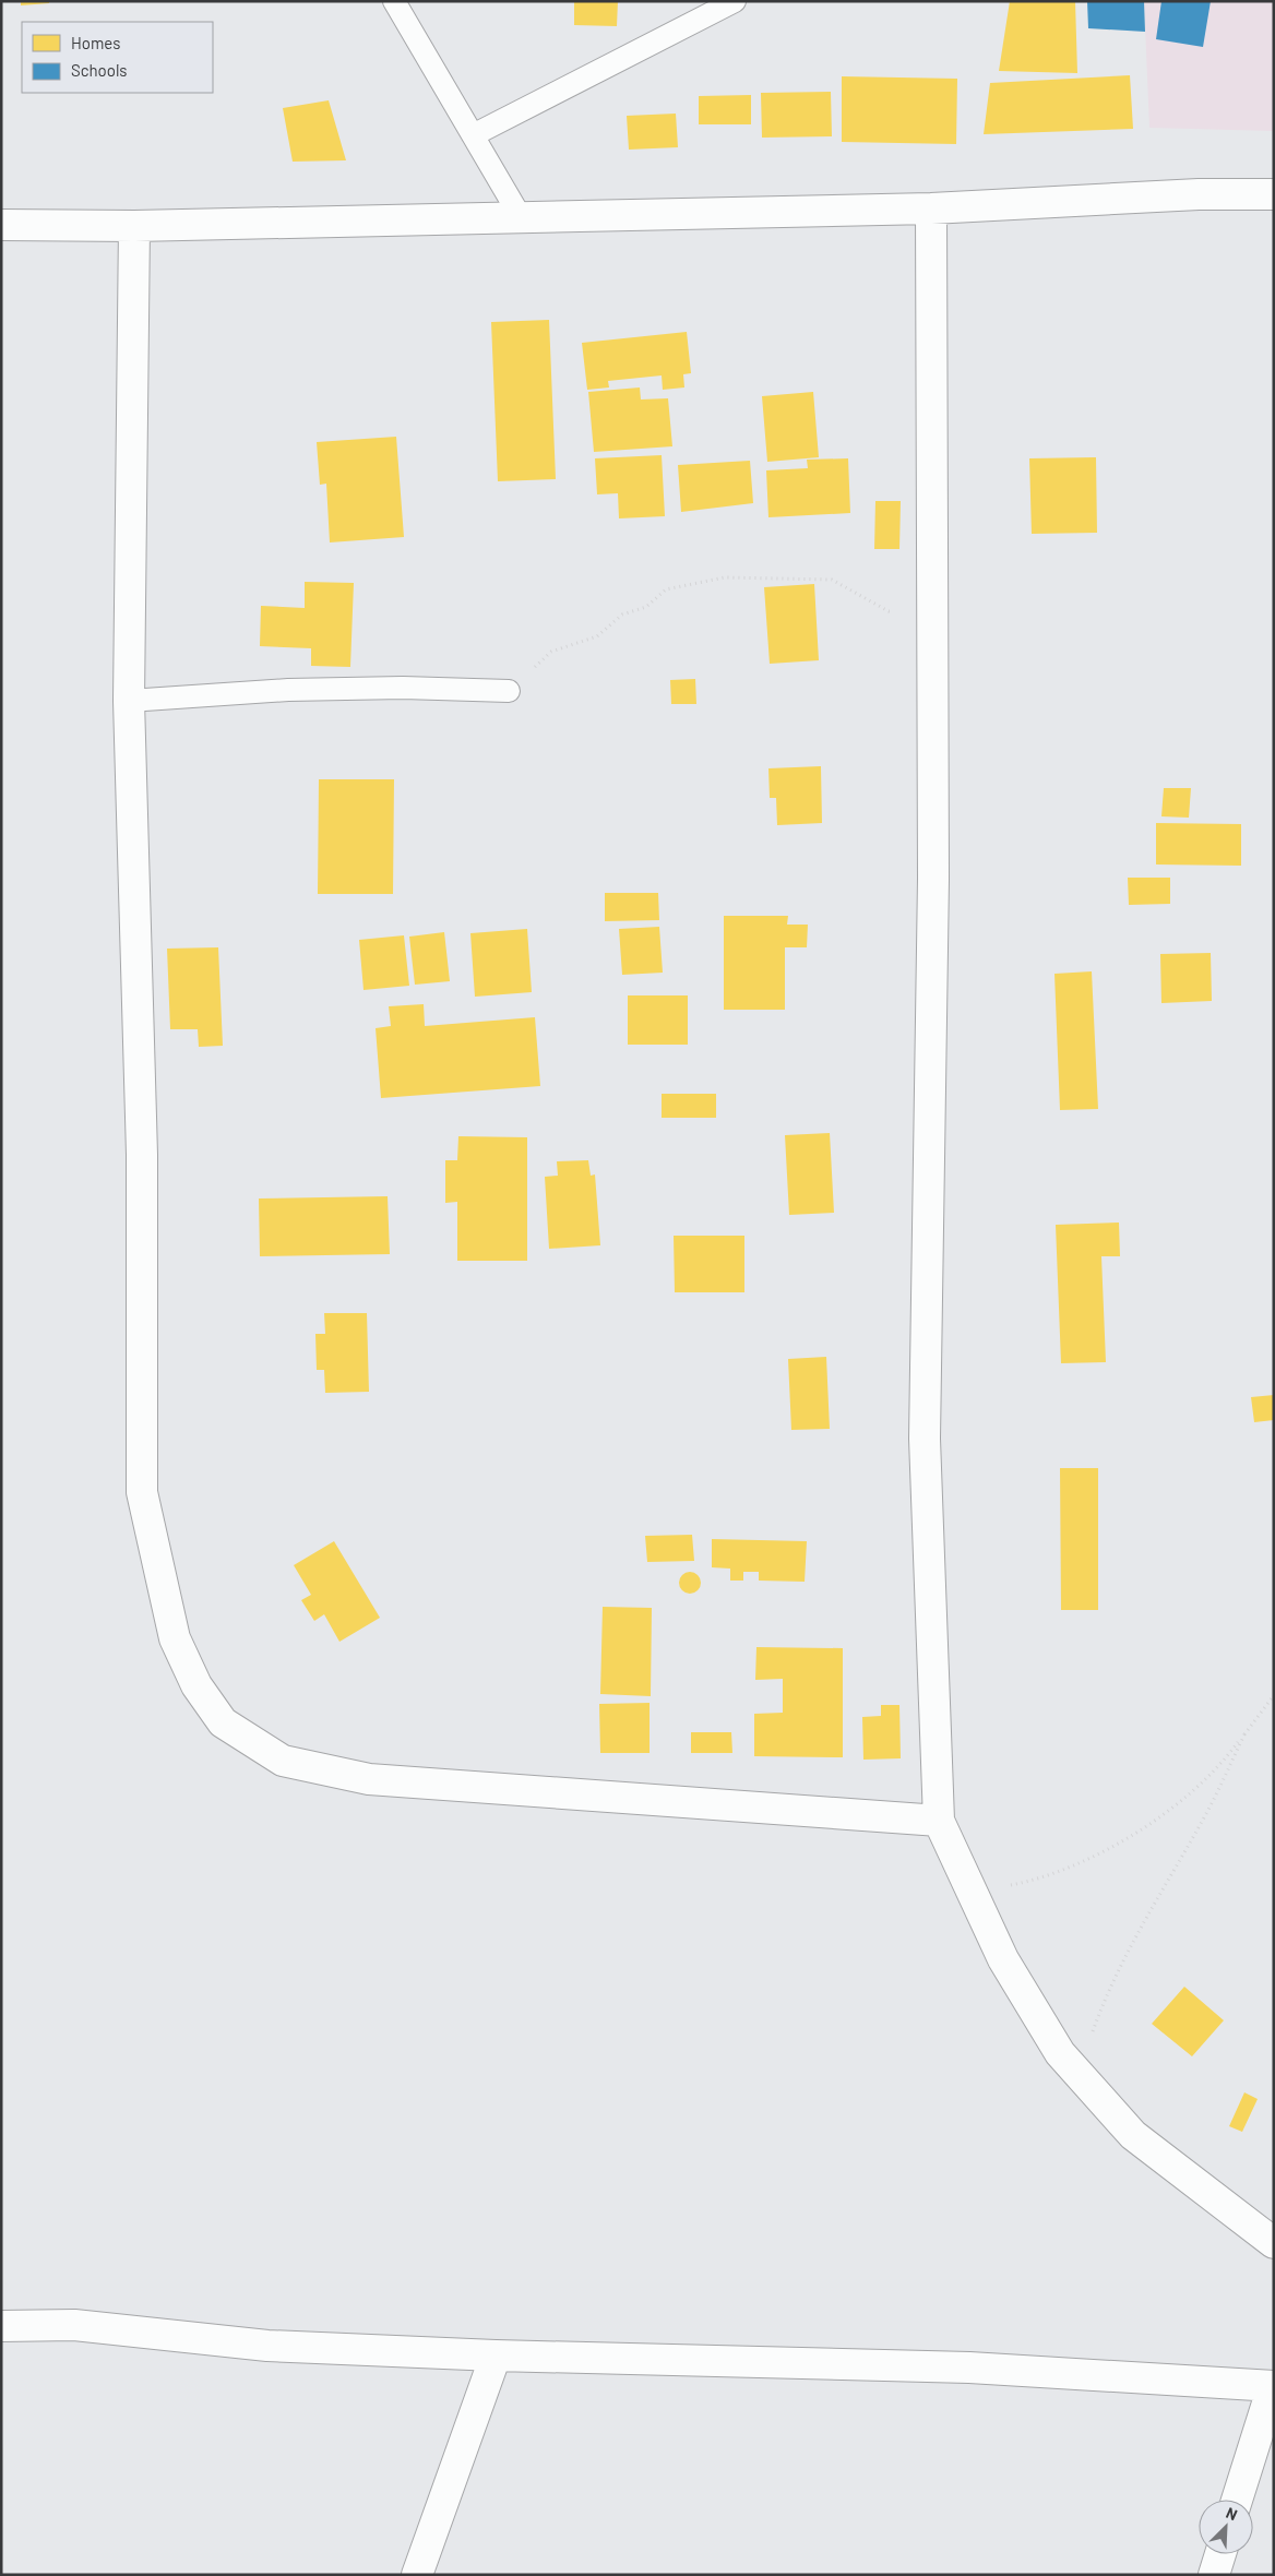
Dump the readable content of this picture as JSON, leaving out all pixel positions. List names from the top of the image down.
{
  "legend": ["Homes", "Schools"],
  "north": "top right"
}
